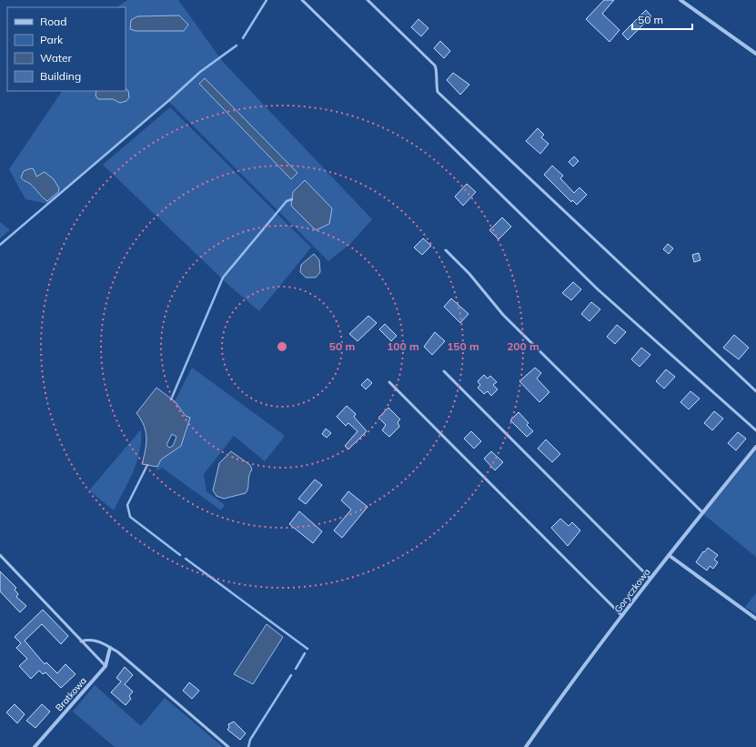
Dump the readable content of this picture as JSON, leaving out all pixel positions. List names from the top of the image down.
{
  "streets": {
    "street": ["Goryczkowa", "Bratkowa"]
  },
  "legend": [
    "Road",
    "Park",
    "Water",
    "Building"
  ],
  "scale_bar": "50 m",
  "rings": [
    "50 m",
    "100 m",
    "150 m",
    "200 m"
  ]
}
